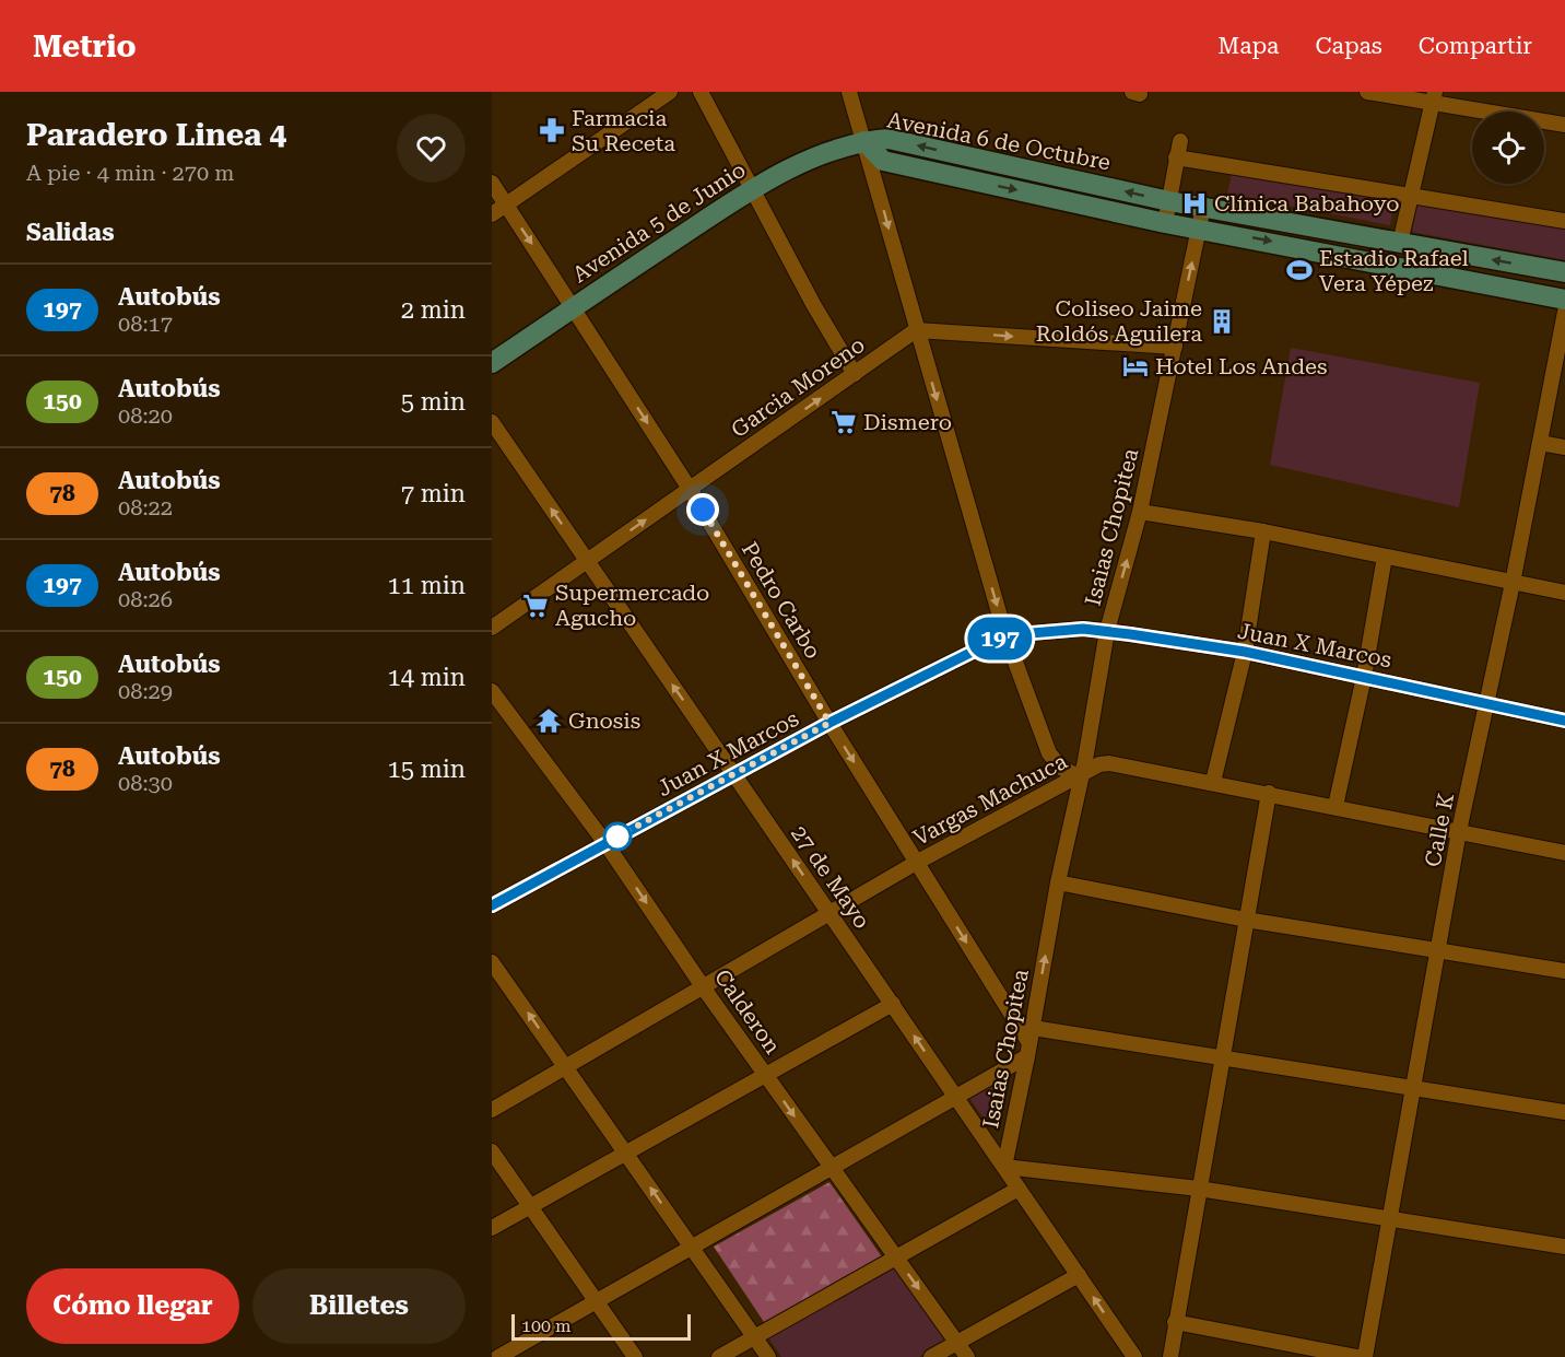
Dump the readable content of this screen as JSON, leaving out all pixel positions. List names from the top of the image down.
{
  "streets": {
    "main road": ["Avenida 6 de Octubre", "Avenida 5 de Junio"],
    "street": [
      "Garcia Moreno",
      "Isaias Chopitea",
      "Pedro Carbo",
      "Juan X Marcos",
      "Vargas Machuca",
      "Calle K",
      "27 de Mayo",
      "Calderon"
    ]
  },
  "crossings": [
    ["Avenida 6 de Octubre", "Avenida 5 de Junio"],
    ["Avenida 6 de Octubre", "Isaias Chopitea"],
    ["Avenida 5 de Junio", "Pedro Carbo"],
    ["Garcia Moreno", "Pedro Carbo"],
    ["Garcia Moreno", "27 de Mayo"],
    ["Isaias Chopitea", "Pedro Carbo"],
    ["Isaias Chopitea", "Juan X Marcos"],
    ["Isaias Chopitea", "Vargas Machuca"],
    ["Isaias Chopitea", "27 de Mayo"],
    ["Pedro Carbo", "Juan X Marcos"],
    ["Pedro Carbo", "Vargas Machuca"],
    ["Juan X Marcos", "Calle K"],
    ["Juan X Marcos", "27 de Mayo"],
    ["Juan X Marcos", "Calderon"],
    ["Vargas Machuca", "Calle K"],
    ["Vargas Machuca", "27 de Mayo"],
    ["Vargas Machuca", "Calderon"]
  ],
  "one_way": [
    "Garcia Moreno",
    "Isaias Chopitea",
    "Pedro Carbo",
    "27 de Mayo",
    "Calderon"
  ],
  "places": {
    "pharmacy": ["Farmacia Su Receta"],
    "hospital": ["Clínica Babahoyo"],
    "sports": ["Estadio Rafael Vera Yépez"],
    "building": ["Coliseo Jaime Roldós Aguilera"],
    "hotel": ["Hotel Los Andes"],
    "supermarket": ["Dismero", "Supermercado Agucho"],
    "temple": ["Gnosis"]
  },
  "lines": ["bus line 197"],
  "scale_bar": "100 m",
  "page": {
    "header": "Metrio",
    "nav": ["Mapa", "Capas", "Compartir"],
    "heading": [
      ["Paradero Linea 4", "A pie · 4 min · 270 m"],
      "Salidas"
    ],
    "on_map": "197",
    "list": [
      {
        "mark": "197",
        "name": "Autobús",
        "note": "08:17",
        "value": "2 min"
      },
      {
        "mark": "150",
        "name": "Autobús",
        "note": "08:20",
        "value": "5 min"
      },
      {
        "mark": "78",
        "name": "Autobús",
        "note": "08:22",
        "value": "7 min"
      },
      {
        "mark": "197",
        "name": "Autobús",
        "note": "08:26",
        "value": "11 min"
      },
      {
        "mark": "150",
        "name": "Autobús",
        "note": "08:29",
        "value": "14 min"
      },
      {
        "mark": "78",
        "name": "Autobús",
        "note": "08:30",
        "value": "15 min"
      }
    ],
    "buttons": ["Cómo llegar", "Billetes"],
    "scale": "100 m"
  }
}
